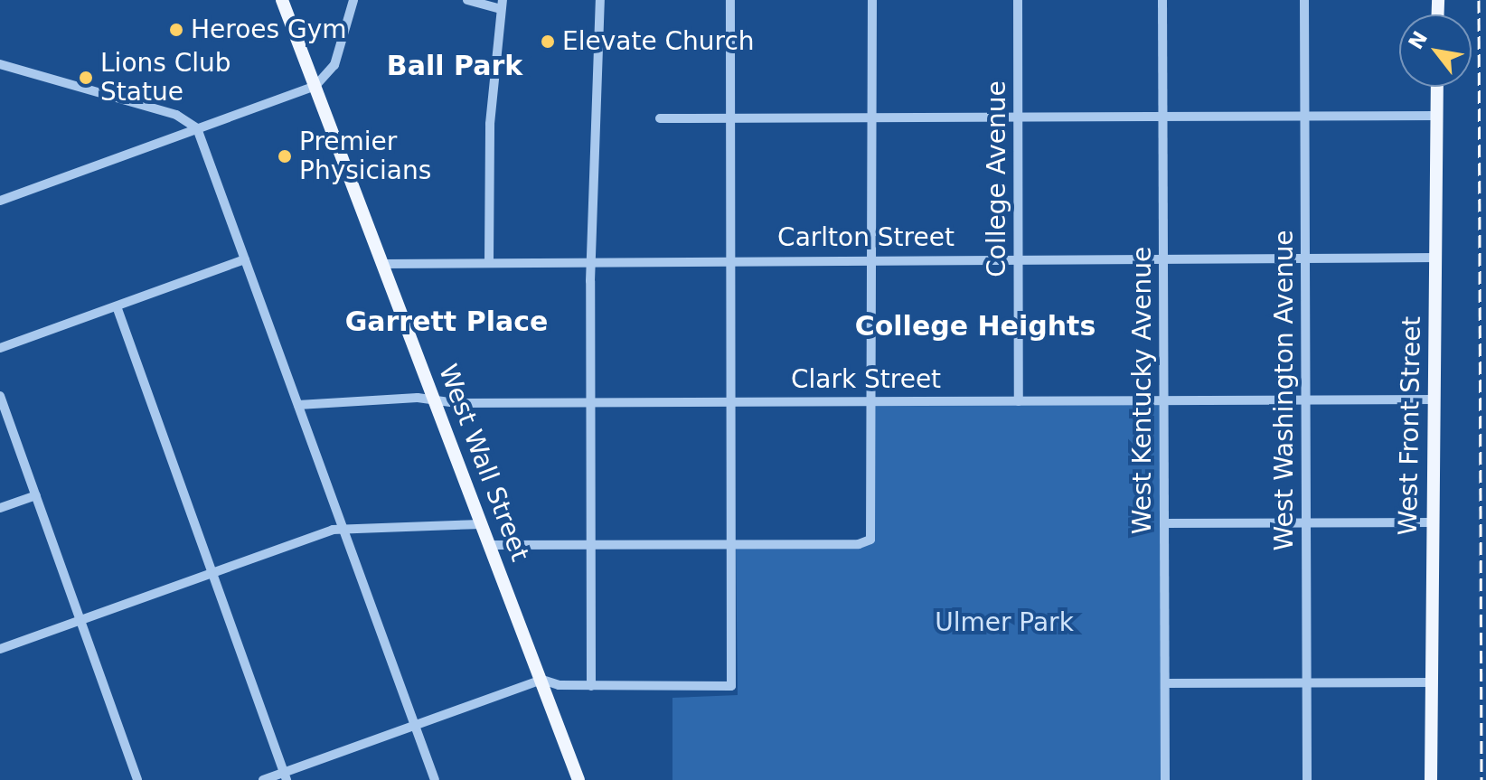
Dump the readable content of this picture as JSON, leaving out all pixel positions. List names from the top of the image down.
{
  "streets": {
    "main road": ["West Front Street", "West Wall Street"],
    "street": [
      "College Avenue",
      "Carlton Street",
      "Clark Street",
      "West Kentucky Avenue",
      "West Washington Avenue"
    ]
  },
  "crossings": [
    ["College Avenue", "Carlton Street"],
    ["College Avenue", "Clark Street"],
    ["Carlton Street", "West Kentucky Avenue"],
    ["Carlton Street", "West Washington Avenue"],
    ["Carlton Street", "West Front Street"],
    ["Carlton Street", "West Wall Street"],
    ["Clark Street", "West Kentucky Avenue"],
    ["Clark Street", "West Washington Avenue"],
    ["Clark Street", "West Front Street"],
    ["Clark Street", "West Wall Street"]
  ],
  "districts": ["Ball Park", "Garrett Place", "College Heights"],
  "parks": ["Ulmer Park"],
  "places": [
    "Heroes Gym",
    "Elevate Church",
    "Lions Club Statue",
    "Premier Physicians"
  ],
  "north": "top left"
}
